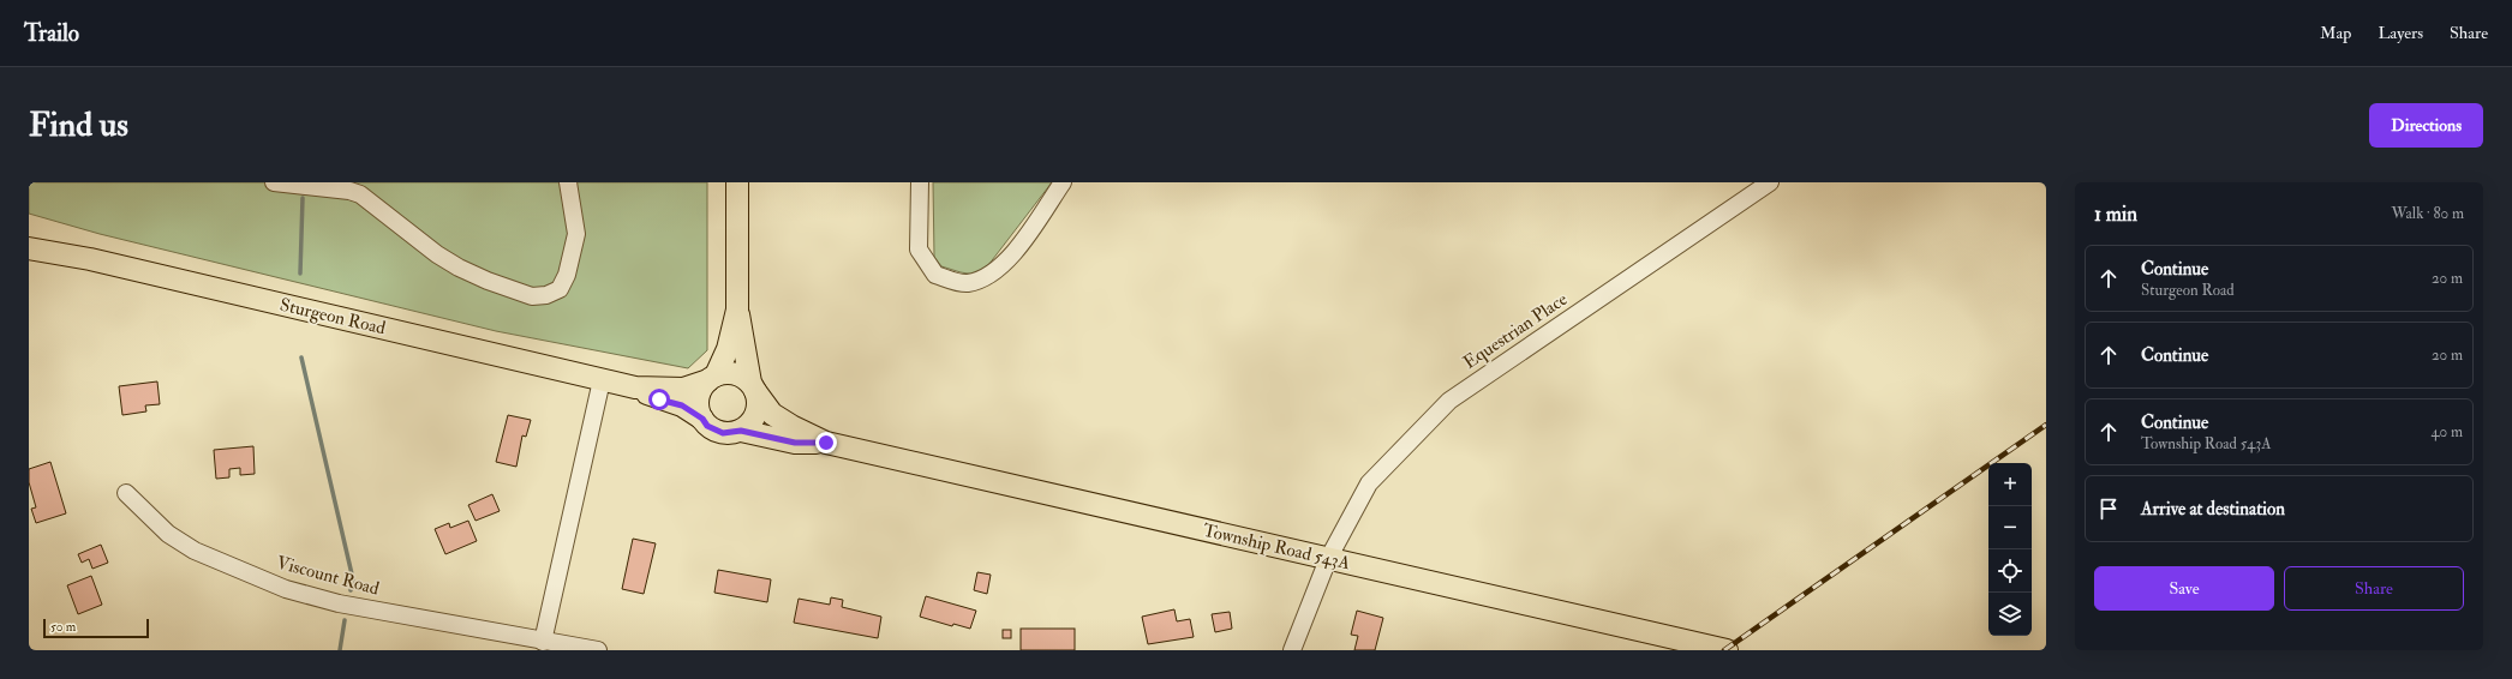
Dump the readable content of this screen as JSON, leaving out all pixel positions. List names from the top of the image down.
{
  "streets": {
    "main road": ["Sturgeon Road", "Township Road 543A"],
    "street": ["Equestrian Place", "Viscount Road"]
  },
  "crossings": [
    ["Sturgeon Road", "Township Road 543A"],
    ["Equestrian Place", "Township Road 543A"]
  ],
  "scale_bar": "50 m",
  "page": {
    "header": "Trailo",
    "nav": ["Map", "Layers", "Share"],
    "buttons": [
      "Directions",
      ["Save", "Share"]
    ],
    "title": "Find us",
    "heading": ["1 min", "Walk · 80 m"],
    "list": [
      ["Continue", "Sturgeon Road", "20 m"],
      ["Continue", "20 m"],
      ["Continue", "Township Road 543A", "40 m"],
      "Arrive at destination"
    ],
    "map_buttons": ["+", "−"],
    "scale": "50 m"
  }
}
